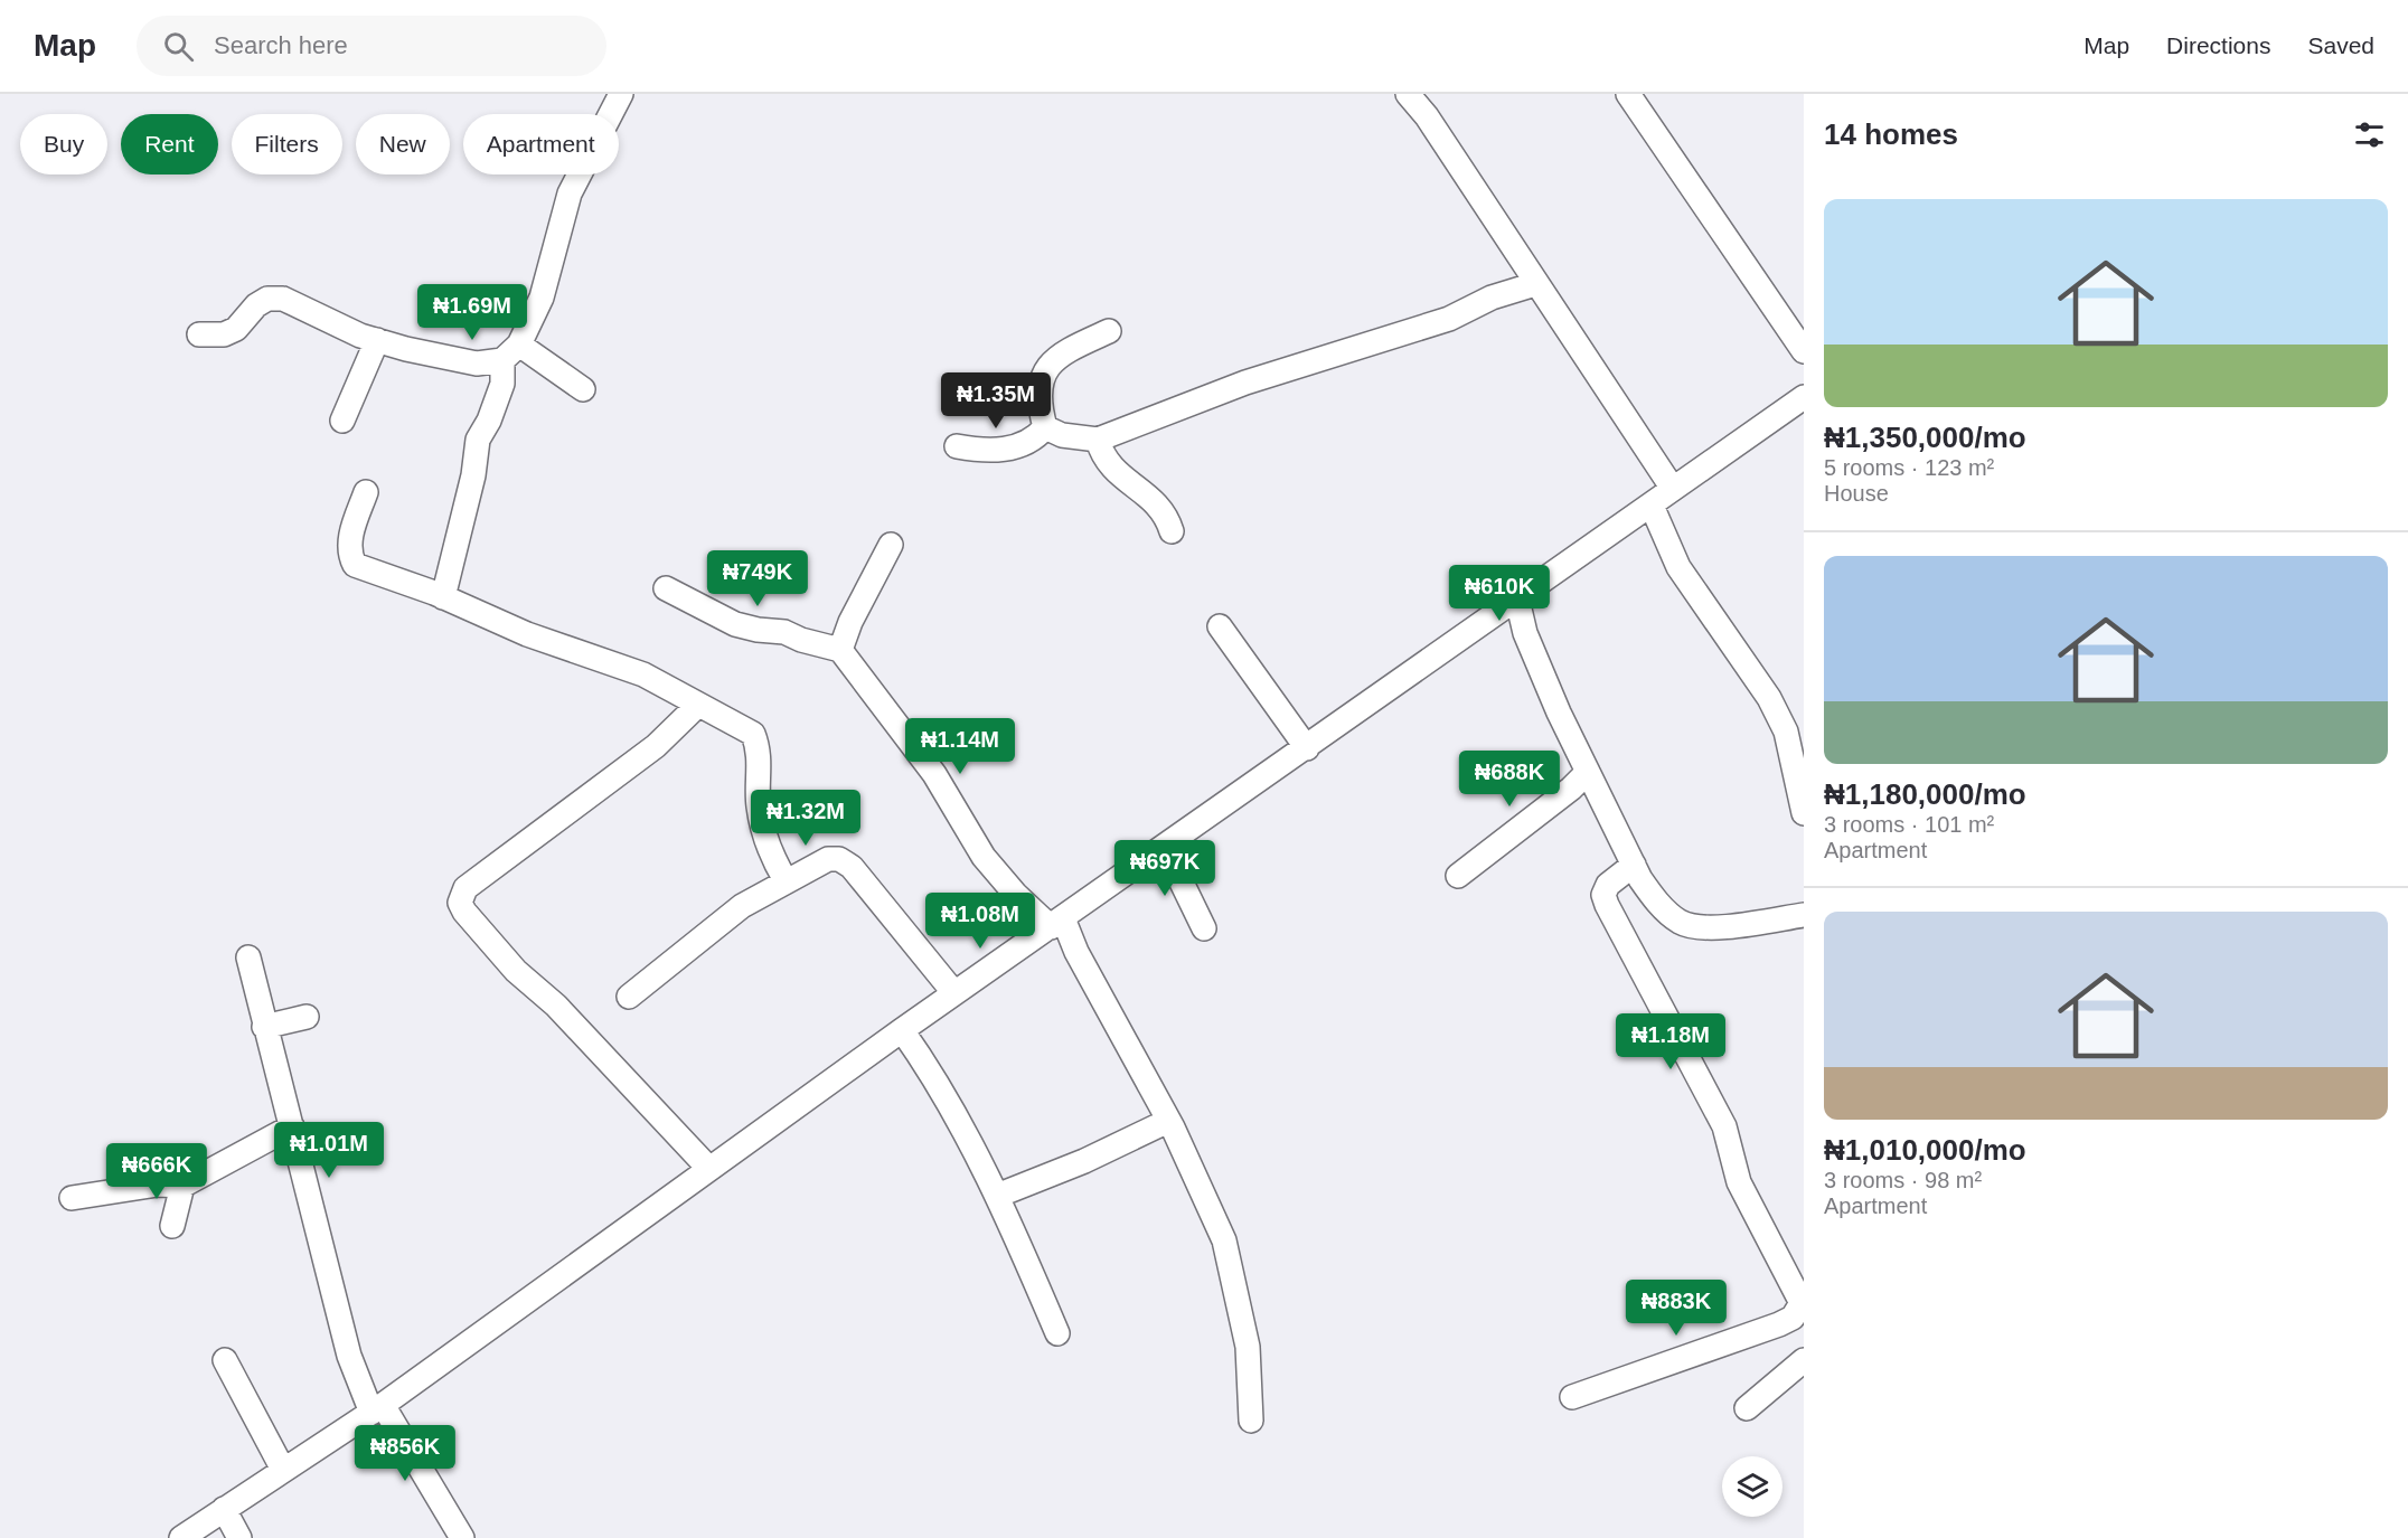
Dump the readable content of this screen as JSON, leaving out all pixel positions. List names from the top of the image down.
{
  "page": {
    "header": "Map",
    "search": "Search here",
    "nav": ["Map", "Directions", "Saved"],
    "heading": "14 homes",
    "chip": [
      "Buy",
      "Rent",
      "Filters",
      "New",
      "Apartment"
    ],
    "list": [
      {
        "name": "₦1,350,000/mo",
        "note": "5 rooms · 123 m² · House"
      },
      {
        "name": "₦1,180,000/mo",
        "note": "3 rooms · 101 m² · Apartment"
      },
      {
        "name": "₦1,010,000/mo",
        "note": "3 rooms · 98 m² · Apartment"
      }
    ],
    "price": [
      "₦1.69M",
      "₦1.35M",
      "₦749K",
      "₦610K",
      "₦1.14M",
      "₦688K",
      "₦1.32M",
      "₦697K",
      "₦1.08M",
      "₦1.18M",
      "₦1.01M",
      "₦666K",
      "₦883K",
      "₦856K"
    ]
  }
}
